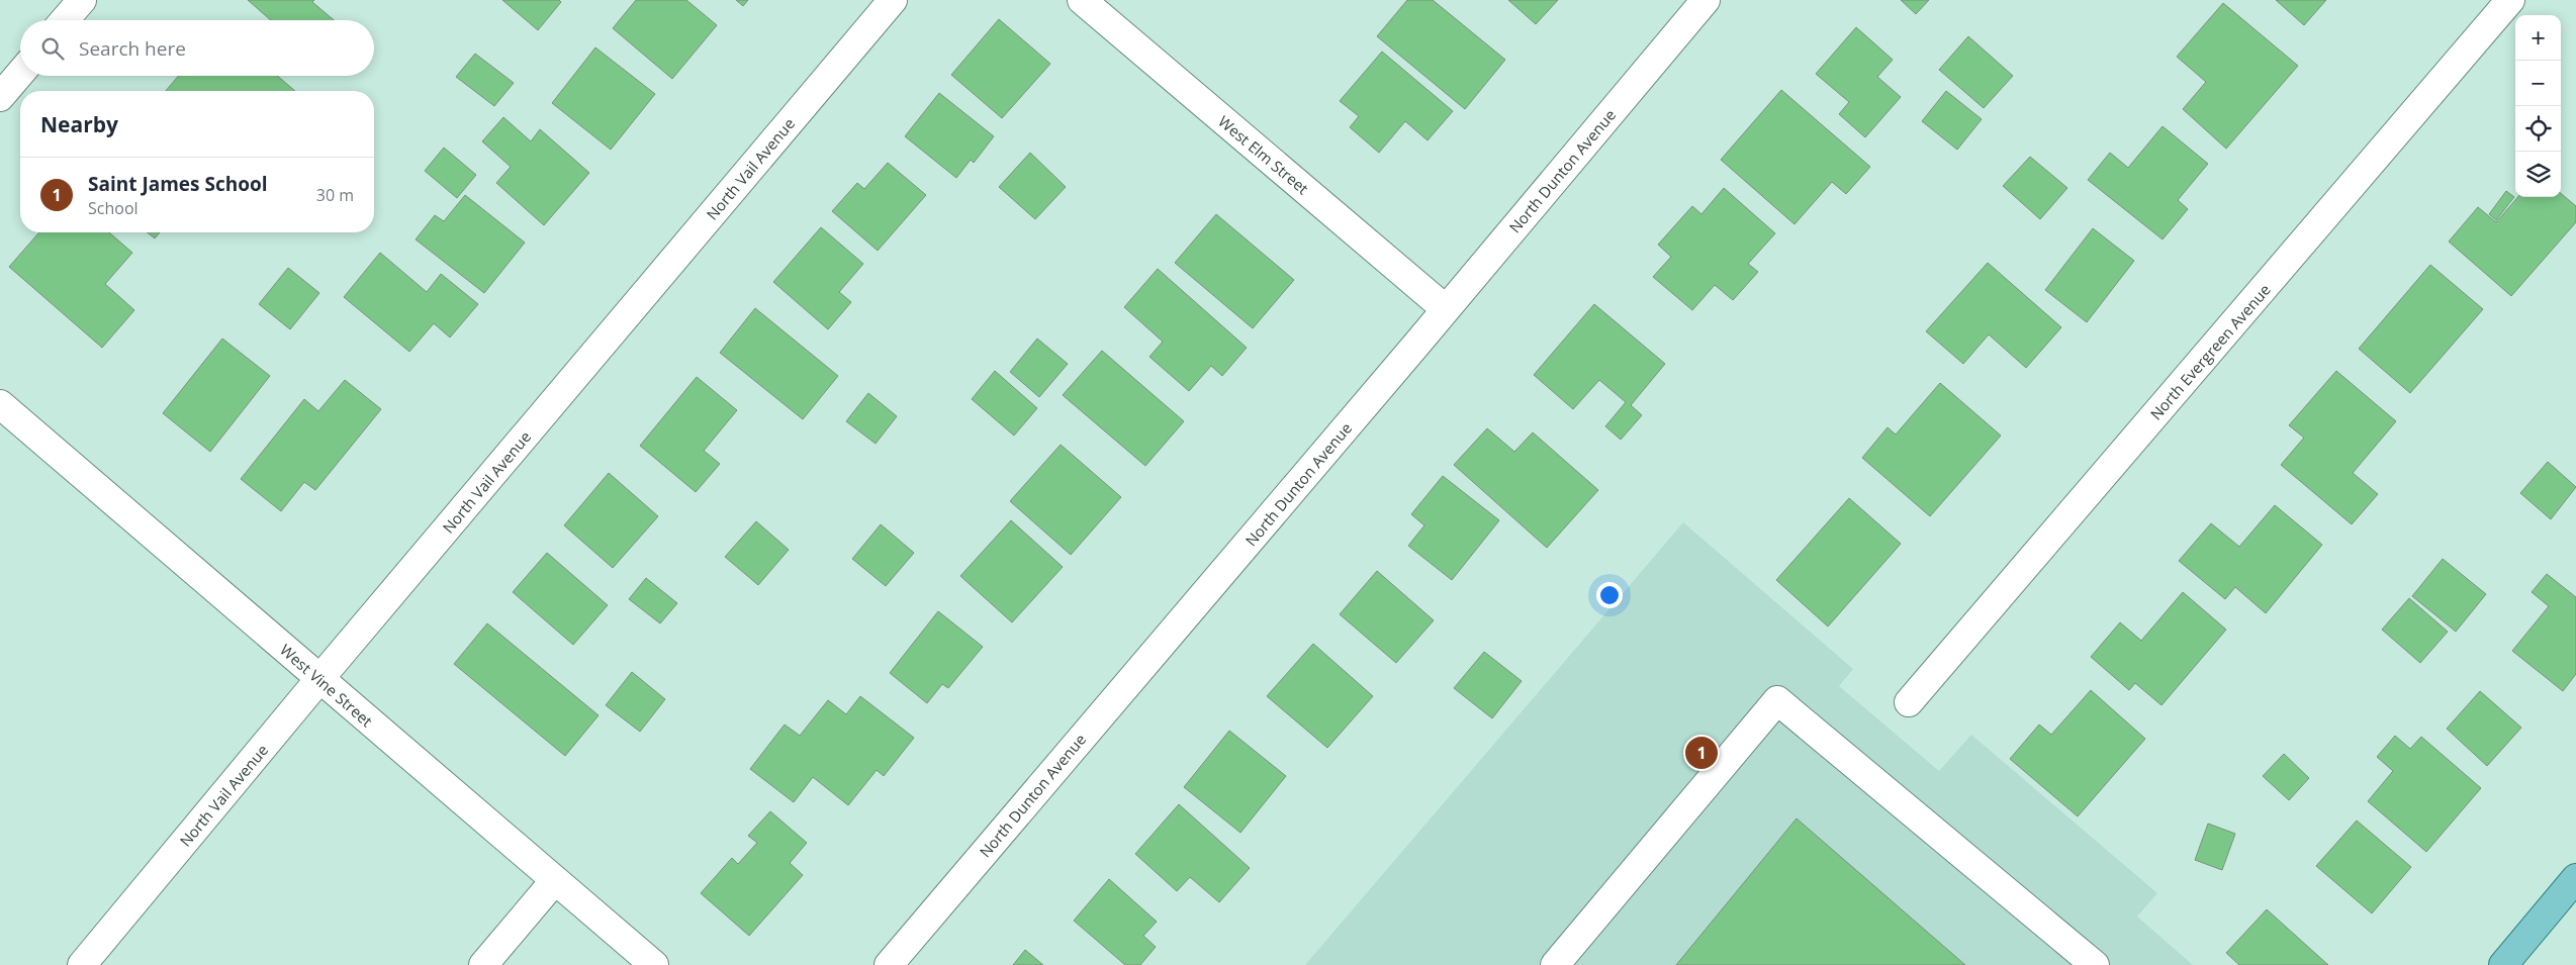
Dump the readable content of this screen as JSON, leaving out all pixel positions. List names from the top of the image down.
{
  "streets": {
    "street": [
      "West Elm Street",
      "North Vail Avenue",
      "North Dunton Avenue",
      "North Evergreen Avenue",
      "West Vine Street"
    ]
  },
  "crossings": [
    ["West Elm Street", "North Dunton Avenue"],
    ["North Vail Avenue", "West Vine Street"]
  ],
  "page": {
    "map_buttons": ["+", "−"],
    "search": "Search here",
    "heading": "Nearby",
    "list": [
      {
        "mark": "1",
        "name": "Saint James School",
        "note": "School",
        "value": "30 m"
      }
    ],
    "pins": "1"
  }
}
